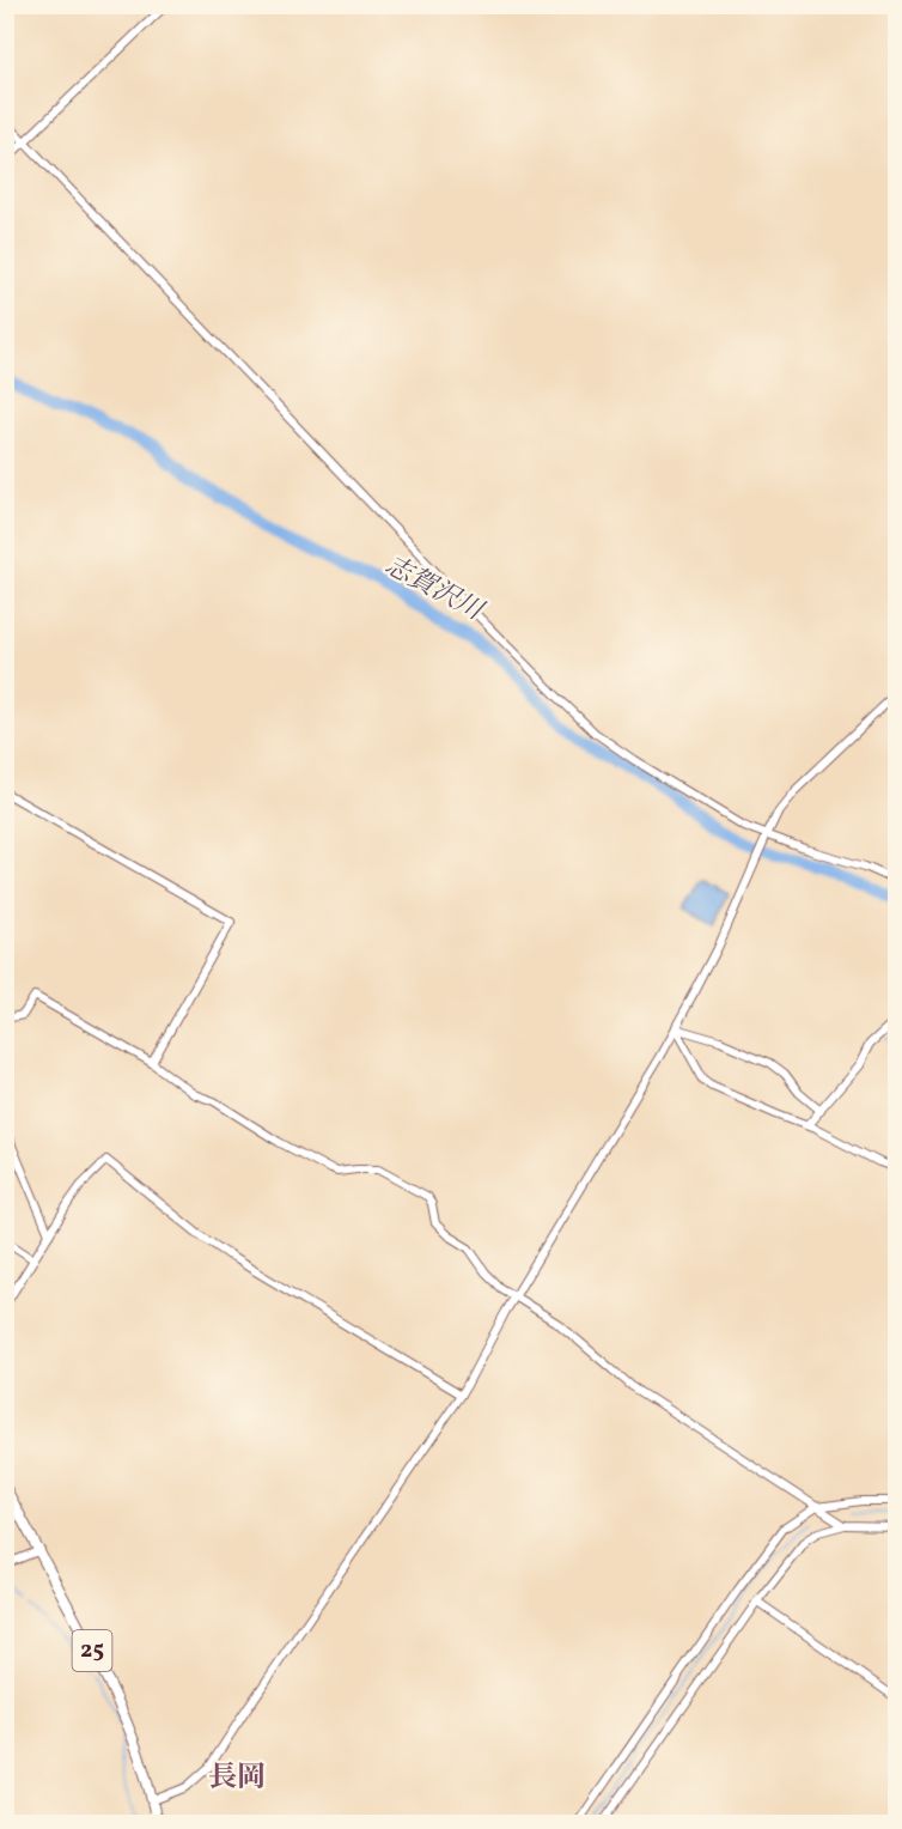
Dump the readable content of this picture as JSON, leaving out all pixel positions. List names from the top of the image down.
{
  "streets": {
    "main road": ["25"]
  },
  "districts": ["長岡"],
  "water": ["志賀沢川"]
}
